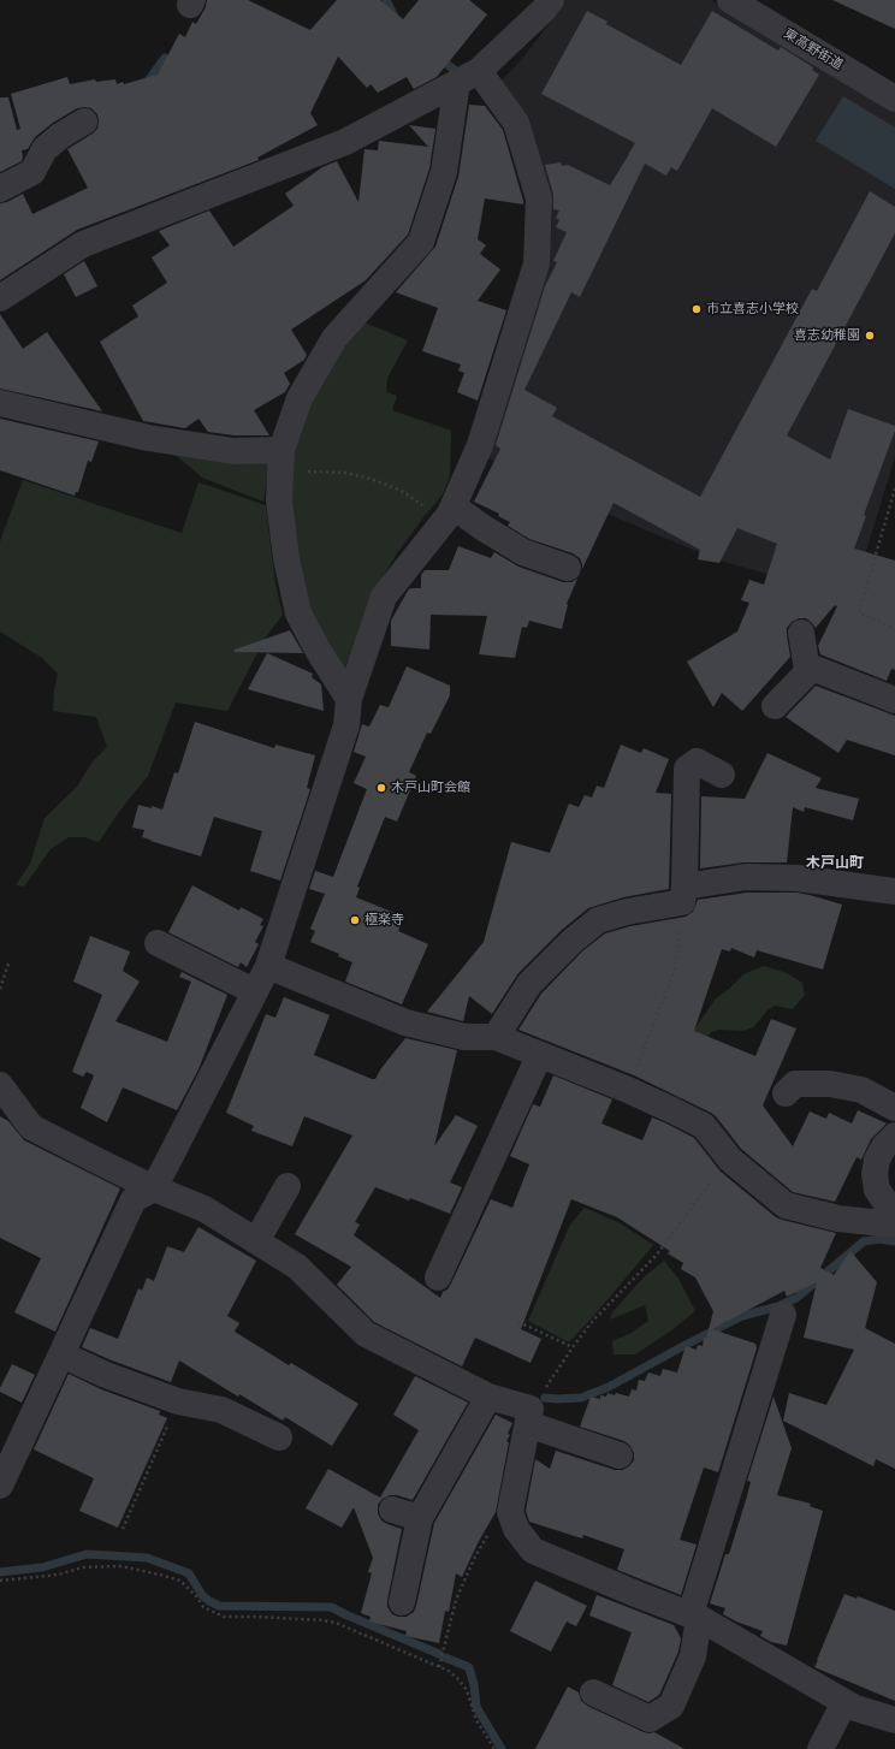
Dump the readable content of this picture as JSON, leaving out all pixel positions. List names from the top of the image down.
{
  "streets": {
    "street": ["東高野街道"]
  },
  "districts": ["木戸山町"],
  "places": [
    "市立喜志小学校",
    "喜志幼稚園",
    "木戸山町会館",
    "極楽寺"
  ]
}
